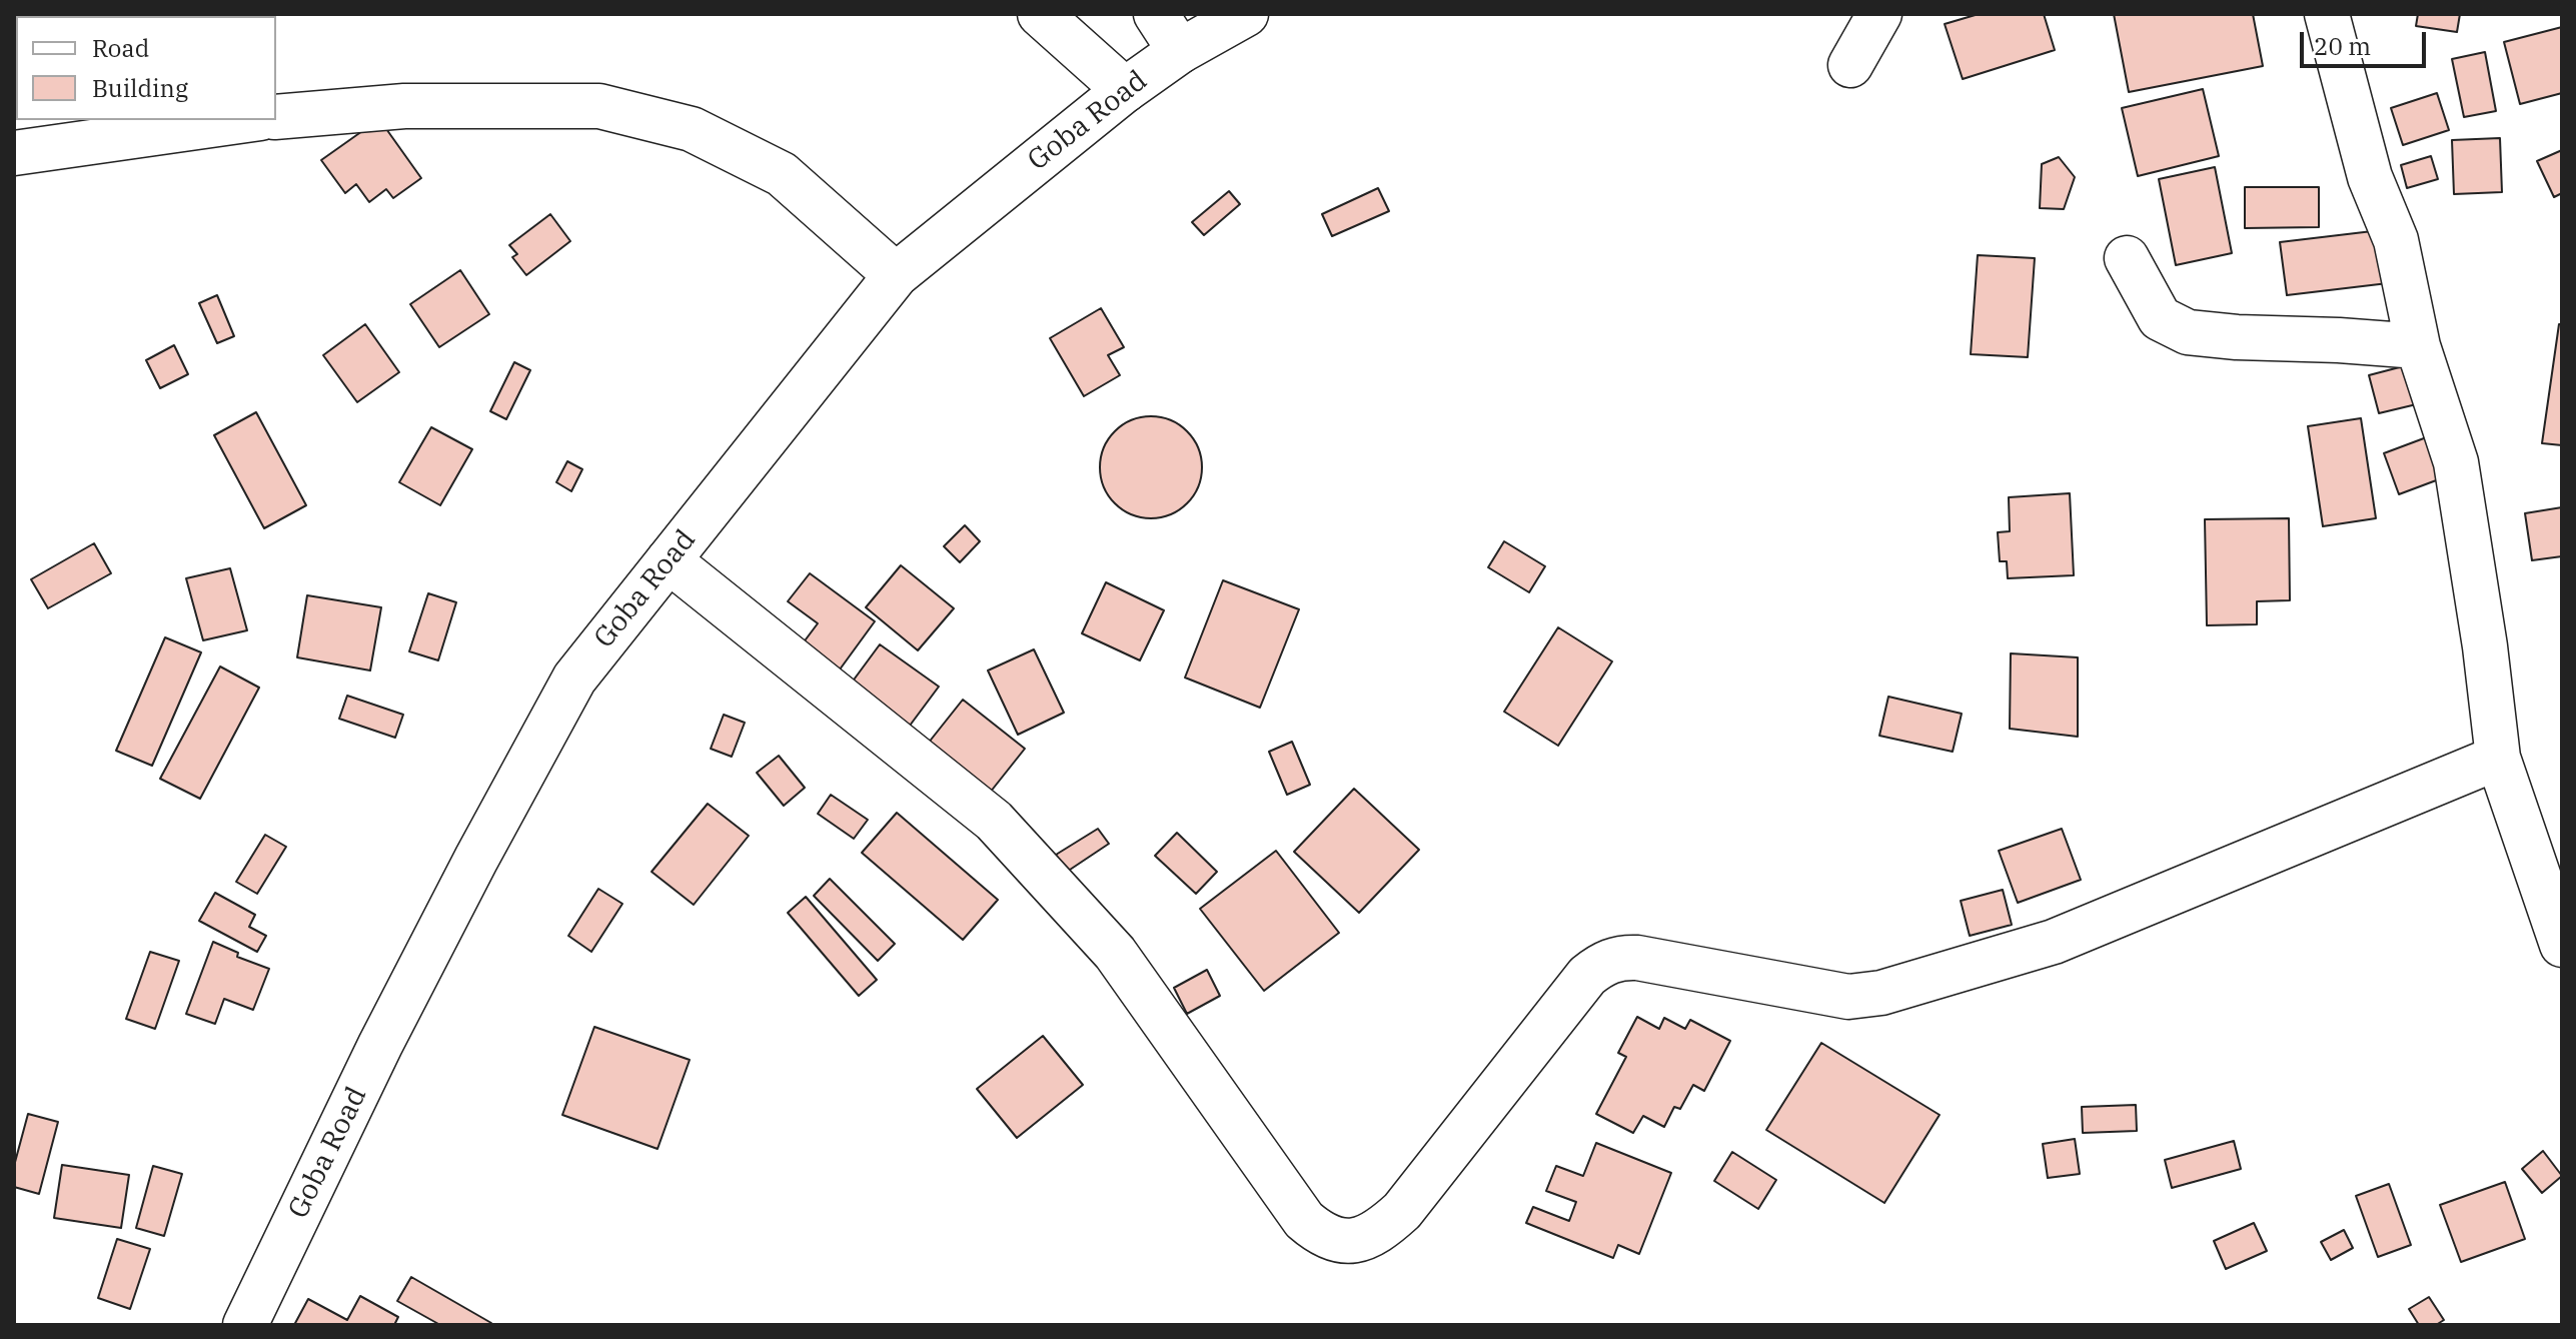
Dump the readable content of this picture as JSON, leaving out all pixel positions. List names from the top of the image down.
{
  "streets": {
    "street": ["Goba Road"]
  },
  "legend": ["Road", "Building"],
  "scale_bar": "20 m"
}
